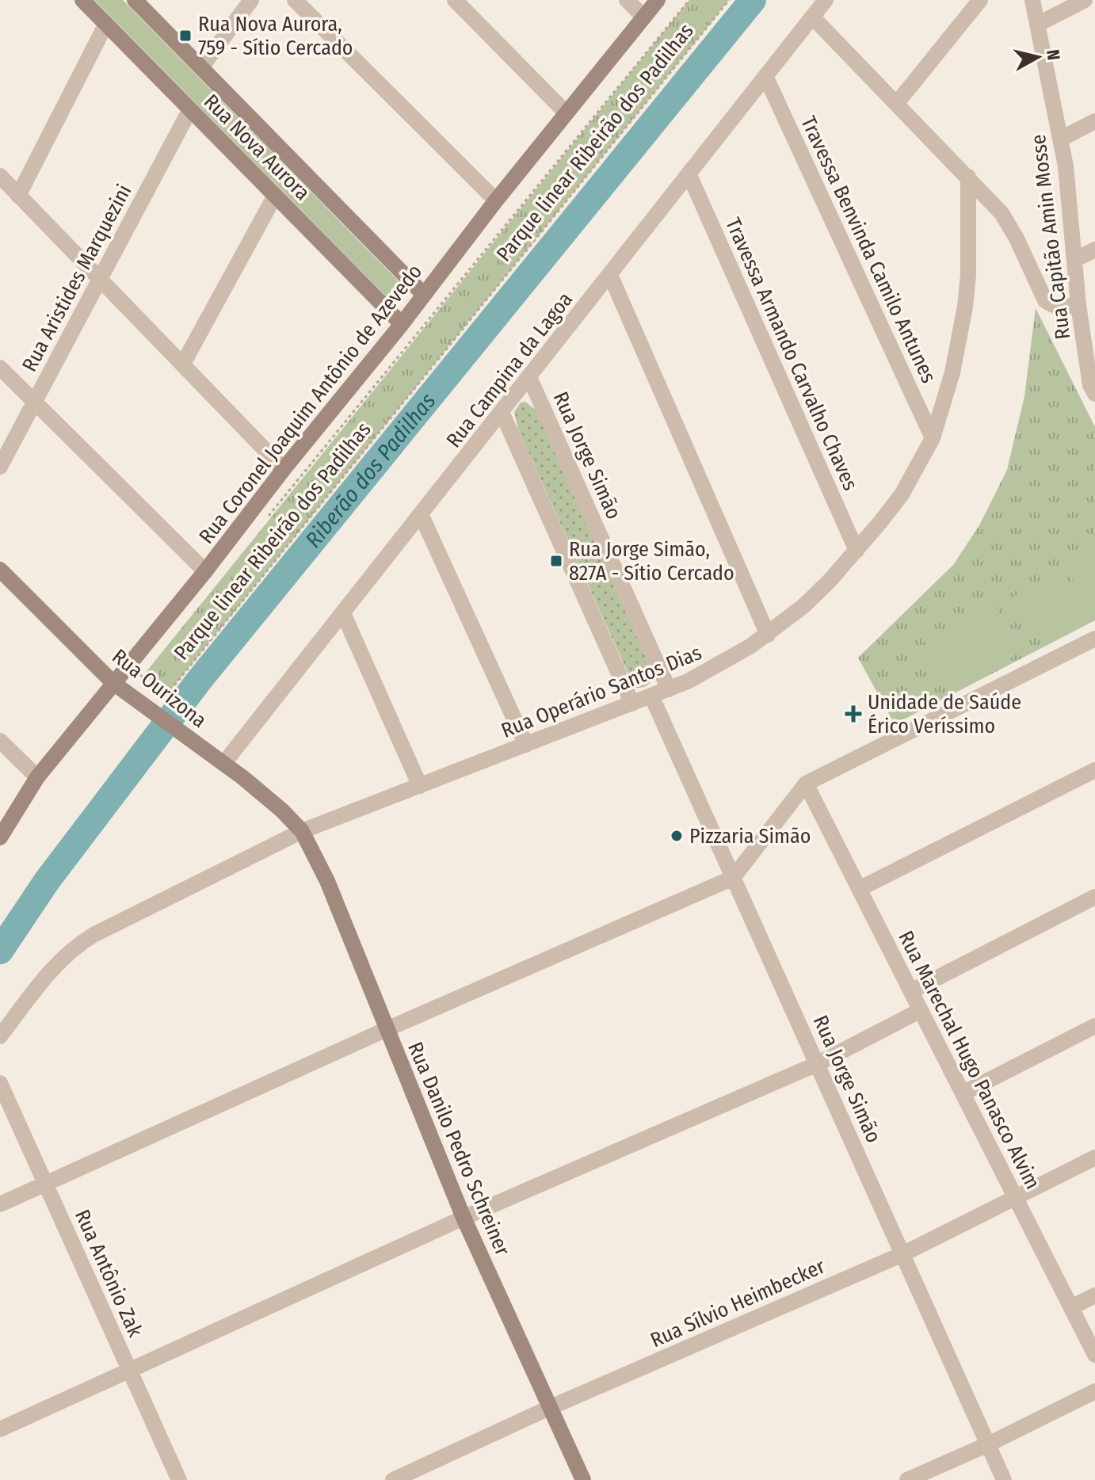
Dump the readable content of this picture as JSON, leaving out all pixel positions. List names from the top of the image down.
{
  "streets": {
    "main road": [
      "Rua Nova Aurora",
      "Rua Coronel Joaquim Antônio de Azevedo",
      "Rua Ourizona",
      "Rua Danilo Pedro Schreiner"
    ],
    "street": [
      "Rua Capitão Amin Mosse",
      "Travessa Benvinda Camilo Antunes",
      "Rua Aristides Marquezini",
      "Travessa Armando Carvalho Chaves",
      "Rua Campina da Lagoa",
      "Rua Jorge Simão",
      "Rua Operário Santos Dias",
      "Rua Marechal Hugo Panasco Alvim",
      "Rua Antônio Zak",
      "Rua Sílvio Heimbecker"
    ],
    "path": ["Parque linear Ribeirão dos Padilhas"]
  },
  "crossings": [
    ["Parque linear Ribeirão dos Padilhas", "Rua Coronel Joaquim Antônio de Azevedo"],
    ["Rua Nova Aurora", "Rua Aristides Marquezini"],
    ["Rua Nova Aurora", "Rua Coronel Joaquim Antônio de Azevedo"],
    ["Travessa Benvinda Camilo Antunes", "Rua Campina da Lagoa"],
    ["Travessa Benvinda Camilo Antunes", "Rua Operário Santos Dias"],
    ["Travessa Armando Carvalho Chaves", "Rua Campina da Lagoa"],
    ["Travessa Armando Carvalho Chaves", "Rua Operário Santos Dias"],
    ["Rua Campina da Lagoa", "Rua Jorge Simão"],
    ["Rua Campina da Lagoa", "Rua Ourizona"],
    ["Rua Coronel Joaquim Antônio de Azevedo", "Rua Ourizona"],
    ["Rua Jorge Simão", "Rua Operário Santos Dias"],
    ["Rua Jorge Simão", "Rua Sílvio Heimbecker"],
    ["Rua Ourizona", "Rua Operário Santos Dias"],
    ["Rua Ourizona", "Rua Danilo Pedro Schreiner"],
    ["Rua Operário Santos Dias", "Rua Danilo Pedro Schreiner"],
    ["Rua Marechal Hugo Panasco Alvim", "Rua Sílvio Heimbecker"],
    ["Rua Danilo Pedro Schreiner", "Rua Sílvio Heimbecker"]
  ],
  "water": ["Riberão dos Padilhas"],
  "places": {
    "transit": ["Rua Nova Aurora, 759 - Sítio Cercado", "Rua Jorge Simão, 827A - Sítio Cercado"],
    "health": ["Unidade de Saúde Érico Veríssimo"],
    "other": ["Pizzaria Simão"]
  },
  "north": "right"
}
